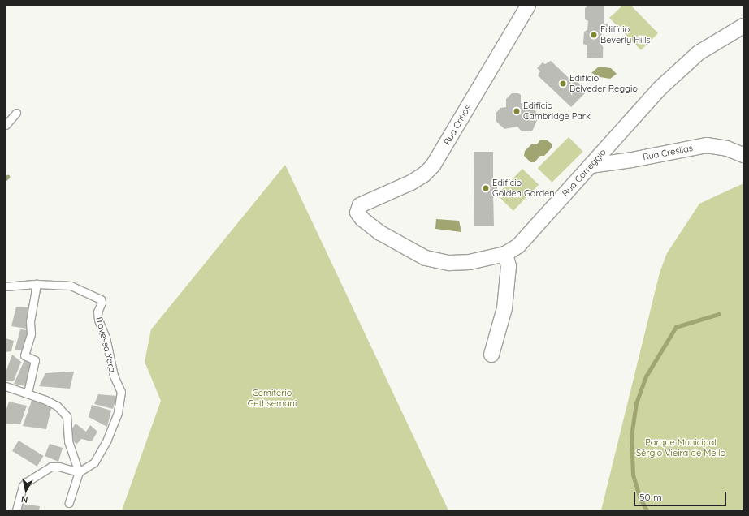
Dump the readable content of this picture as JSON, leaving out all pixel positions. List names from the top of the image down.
{
  "streets": {
    "street": ["Rua Critios", "Rua Cresilas", "Rua Correggio"],
    "lane": ["Travessa Yara"]
  },
  "crossings": [
    ["Rua Critios", "Rua Correggio"],
    ["Rua Cresilas", "Rua Correggio"]
  ],
  "parks": ["Cemitério Gethsemani", "Parque Municipal Sérgio Vieira de Mello"],
  "places": [
    "Edifício Beverly Hills",
    "Edifício Belveder Reggio",
    "Edifício Cambridge Park",
    "Edifício Golden Garden"
  ],
  "scale_bar": "50 m",
  "north": "bottom"
}
